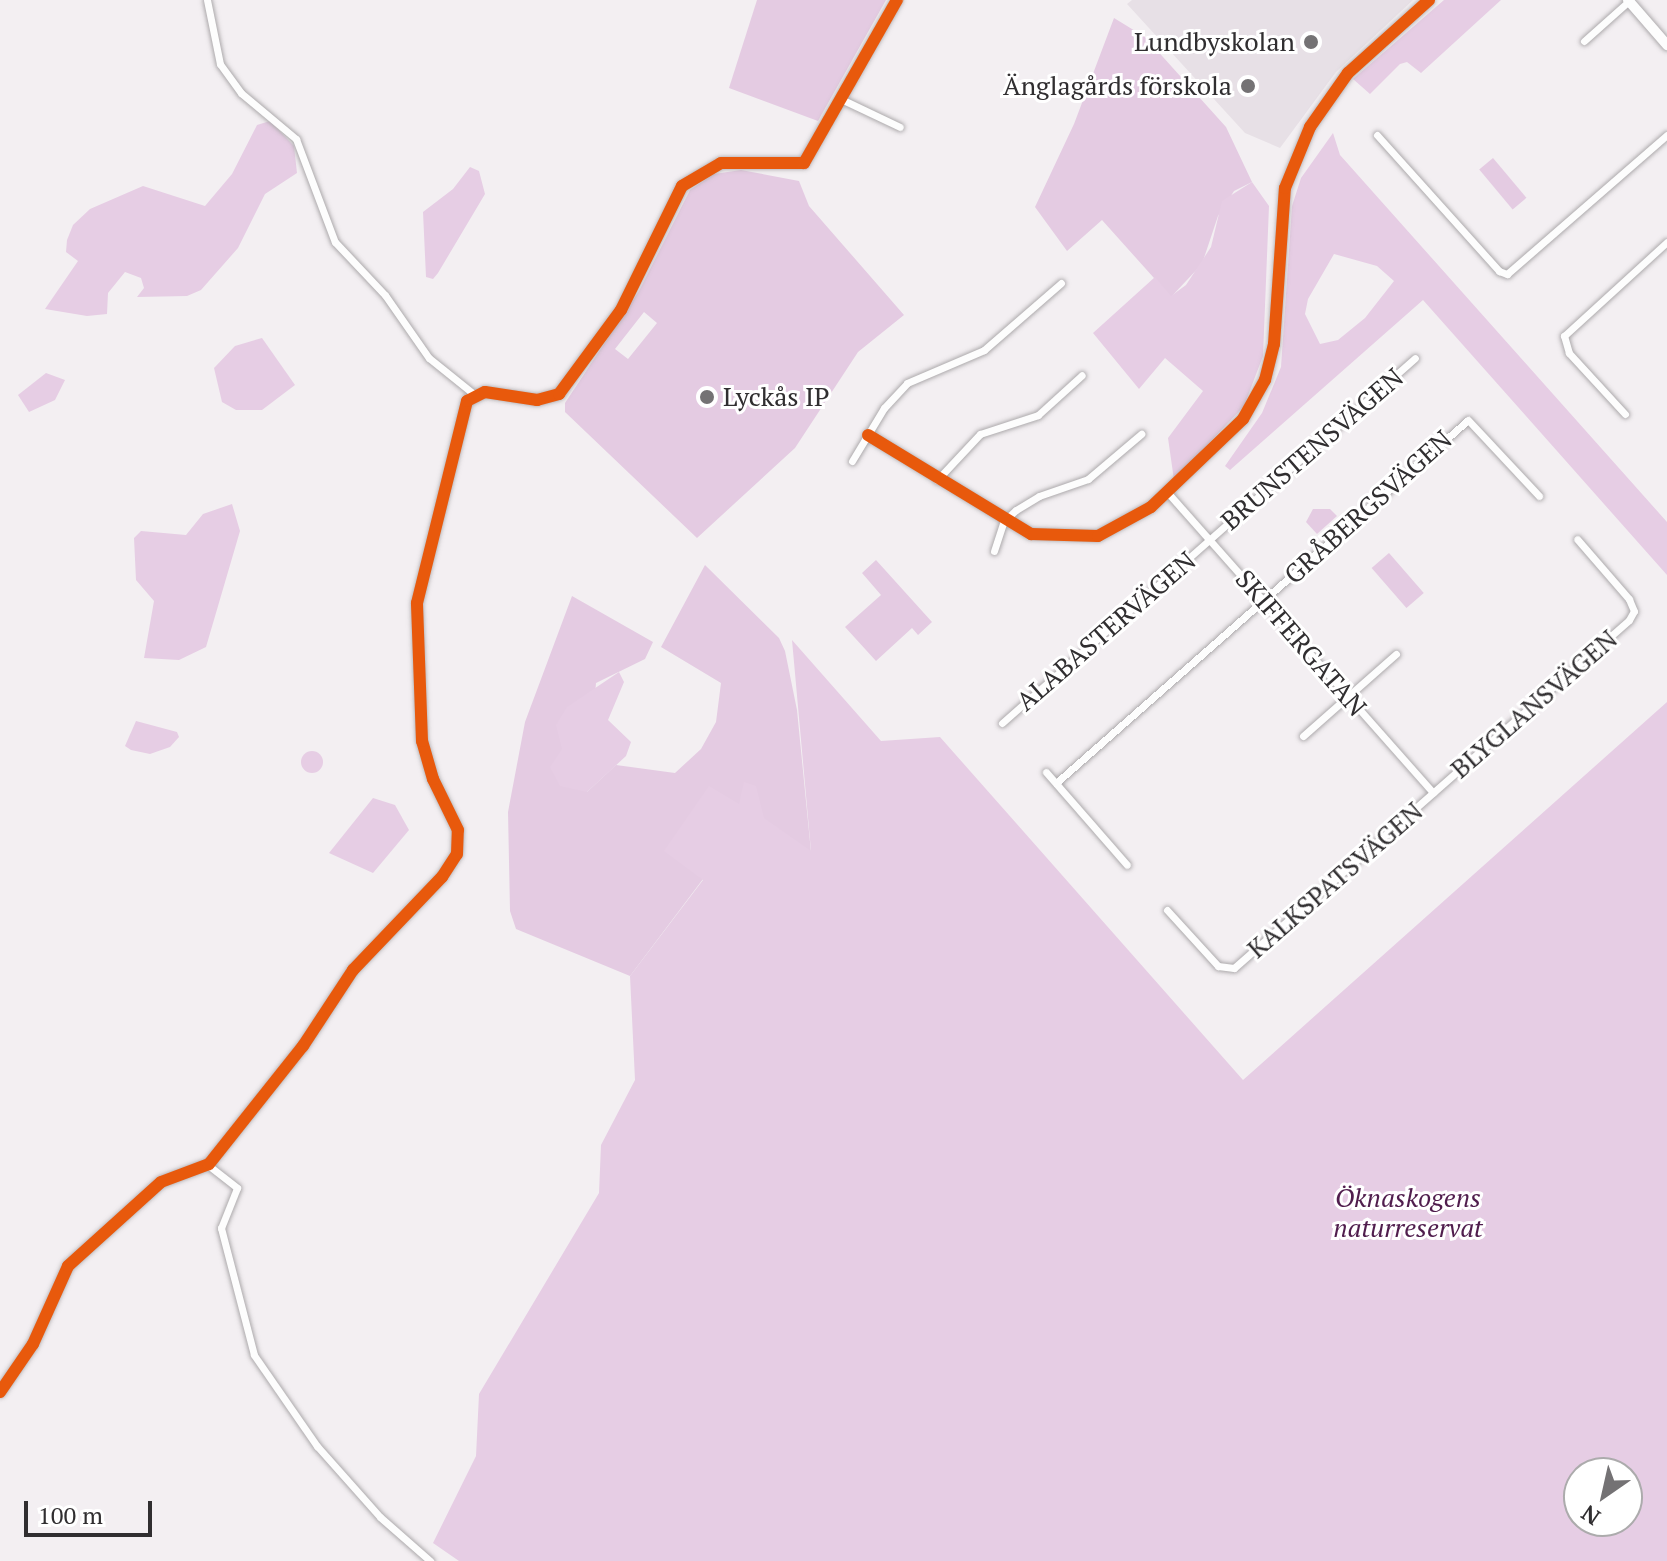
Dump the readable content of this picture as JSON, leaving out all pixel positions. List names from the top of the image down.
{
  "streets": {
    "street": [
      "BRUNSTENSVÄGEN",
      "GRÅBERGSVÄGEN",
      "ALABASTERVÄGEN",
      "SKIFFERGATAN",
      "BLYGLANSVÄGEN",
      "KALKSPATSVÄGEN"
    ]
  },
  "crossings": [
    ["BRUNSTENSVÄGEN", "ALABASTERVÄGEN"],
    ["BRUNSTENSVÄGEN", "SKIFFERGATAN"],
    ["GRÅBERGSVÄGEN", "SKIFFERGATAN"],
    ["ALABASTERVÄGEN", "SKIFFERGATAN"],
    ["SKIFFERGATAN", "BLYGLANSVÄGEN"],
    ["SKIFFERGATAN", "KALKSPATSVÄGEN"],
    ["BLYGLANSVÄGEN", "KALKSPATSVÄGEN"]
  ],
  "parks": ["Öknaskogens naturreservat"],
  "places": ["Lundbyskolan", "Änglagårds förskola", "Lyckås IP"],
  "scale_bar": "100 m",
  "north": "bottom left"
}
